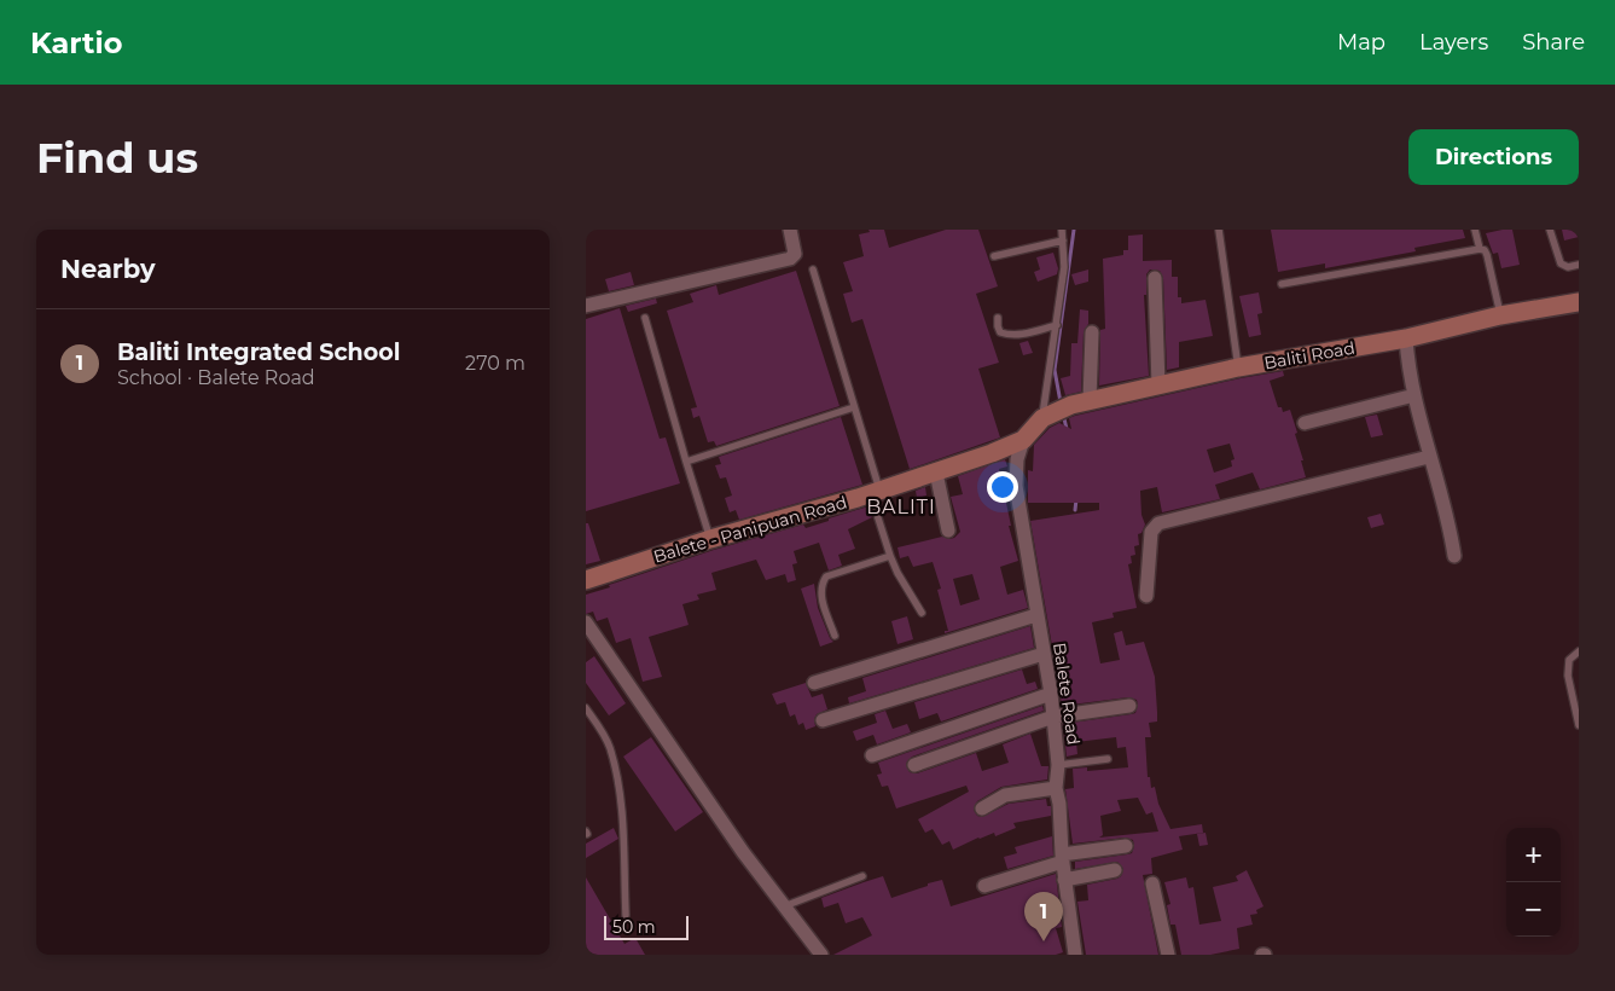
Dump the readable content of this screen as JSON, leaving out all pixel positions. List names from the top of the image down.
{
  "streets": {
    "main road": ["Baliti Road", "Balete - Panipuan Road"],
    "street": ["Balete Road"]
  },
  "crossings": [
    ["Baliti Road", "Balete - Panipuan Road"],
    ["Balete - Panipuan Road", "Balete Road"]
  ],
  "districts": ["BALITI"],
  "scale_bar": "50 m",
  "page": {
    "header": "Kartio",
    "nav": ["Map", "Layers", "Share"],
    "buttons": "Directions",
    "title": "Find us",
    "heading": "Nearby",
    "list": [
      {
        "mark": "1",
        "name": "Baliti Integrated School",
        "note": "School · Balete Road",
        "value": "270 m"
      }
    ],
    "map_buttons": ["+", "−"],
    "pins": "1",
    "scale": "50 m"
  }
}
